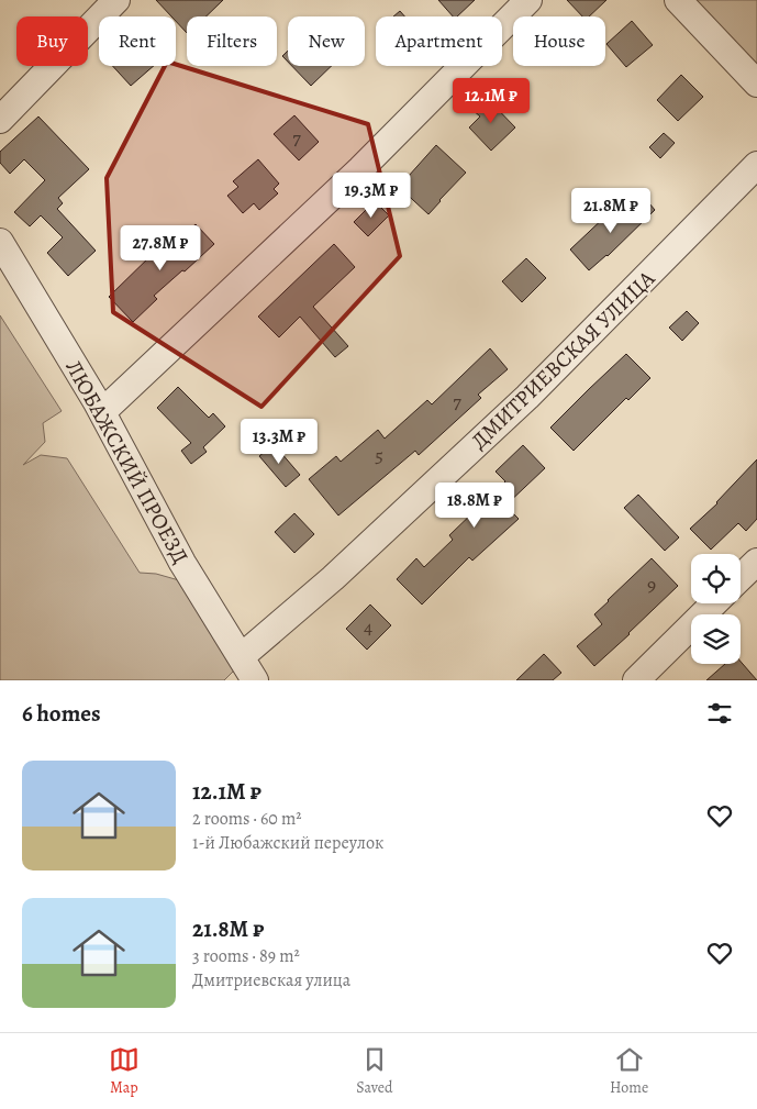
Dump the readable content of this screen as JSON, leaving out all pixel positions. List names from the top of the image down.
{
  "streets": {
    "street": ["ДМИТРИЕВСКАЯ УЛИЦА", "ЛЮБАЖСКИЙ ПРОЕЗД"]
  },
  "crossings": [
    ["ДМИТРИЕВСКАЯ УЛИЦА", "ЛЮБАЖСКИЙ ПРОЕЗД"]
  ],
  "house_numbers": [
    "7",
    "7",
    "5",
    "9",
    "4"
  ],
  "page": {
    "chip": [
      "Buy",
      "Rent",
      "Filters",
      "New",
      "Apartment",
      "House"
    ],
    "price": [
      "12.1M ₽",
      "19.3M ₽",
      "21.8M ₽",
      "27.8M ₽",
      "13.3M ₽",
      "18.8M ₽"
    ],
    "heading": "6 homes",
    "list": [
      {
        "name": "12.1M ₽",
        "note": "2 rooms · 60 m² · 1-й Любажский переулок"
      },
      {
        "name": "21.8M ₽",
        "note": "3 rooms · 89 m² · Дмитриевская улица"
      }
    ],
    "tabs": ["Map", "Saved", "Home"]
  }
}
